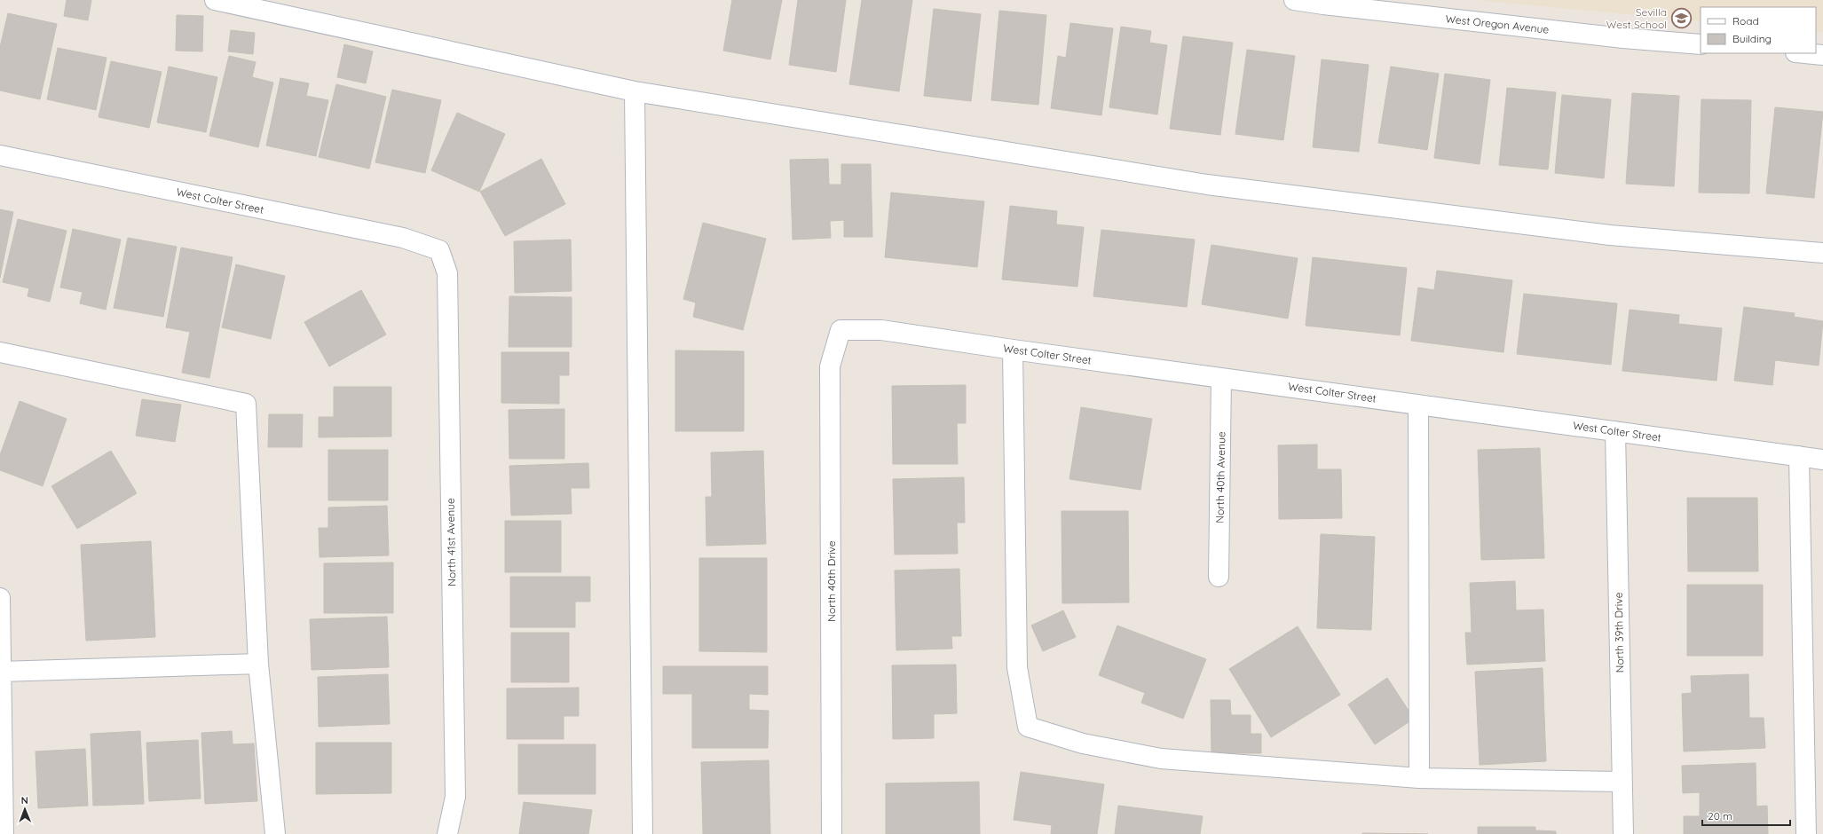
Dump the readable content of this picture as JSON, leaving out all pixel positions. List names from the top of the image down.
{
  "streets": {
    "street": [
      "West Oregon Avenue",
      "West Colter Street",
      "North 40th Avenue",
      "North 41st Avenue",
      "North 40th Drive",
      "North 39th Drive"
    ]
  },
  "crossings": [
    ["West Colter Street", "North 40th Avenue"],
    ["West Colter Street", "North 41st Avenue"],
    ["West Colter Street", "North 40th Drive"],
    ["West Colter Street", "North 39th Drive"]
  ],
  "places": {
    "school or university": ["Sevilla West School"]
  },
  "legend": ["Road", "Building"],
  "scale_bar": "20 m",
  "north": "top"
}
